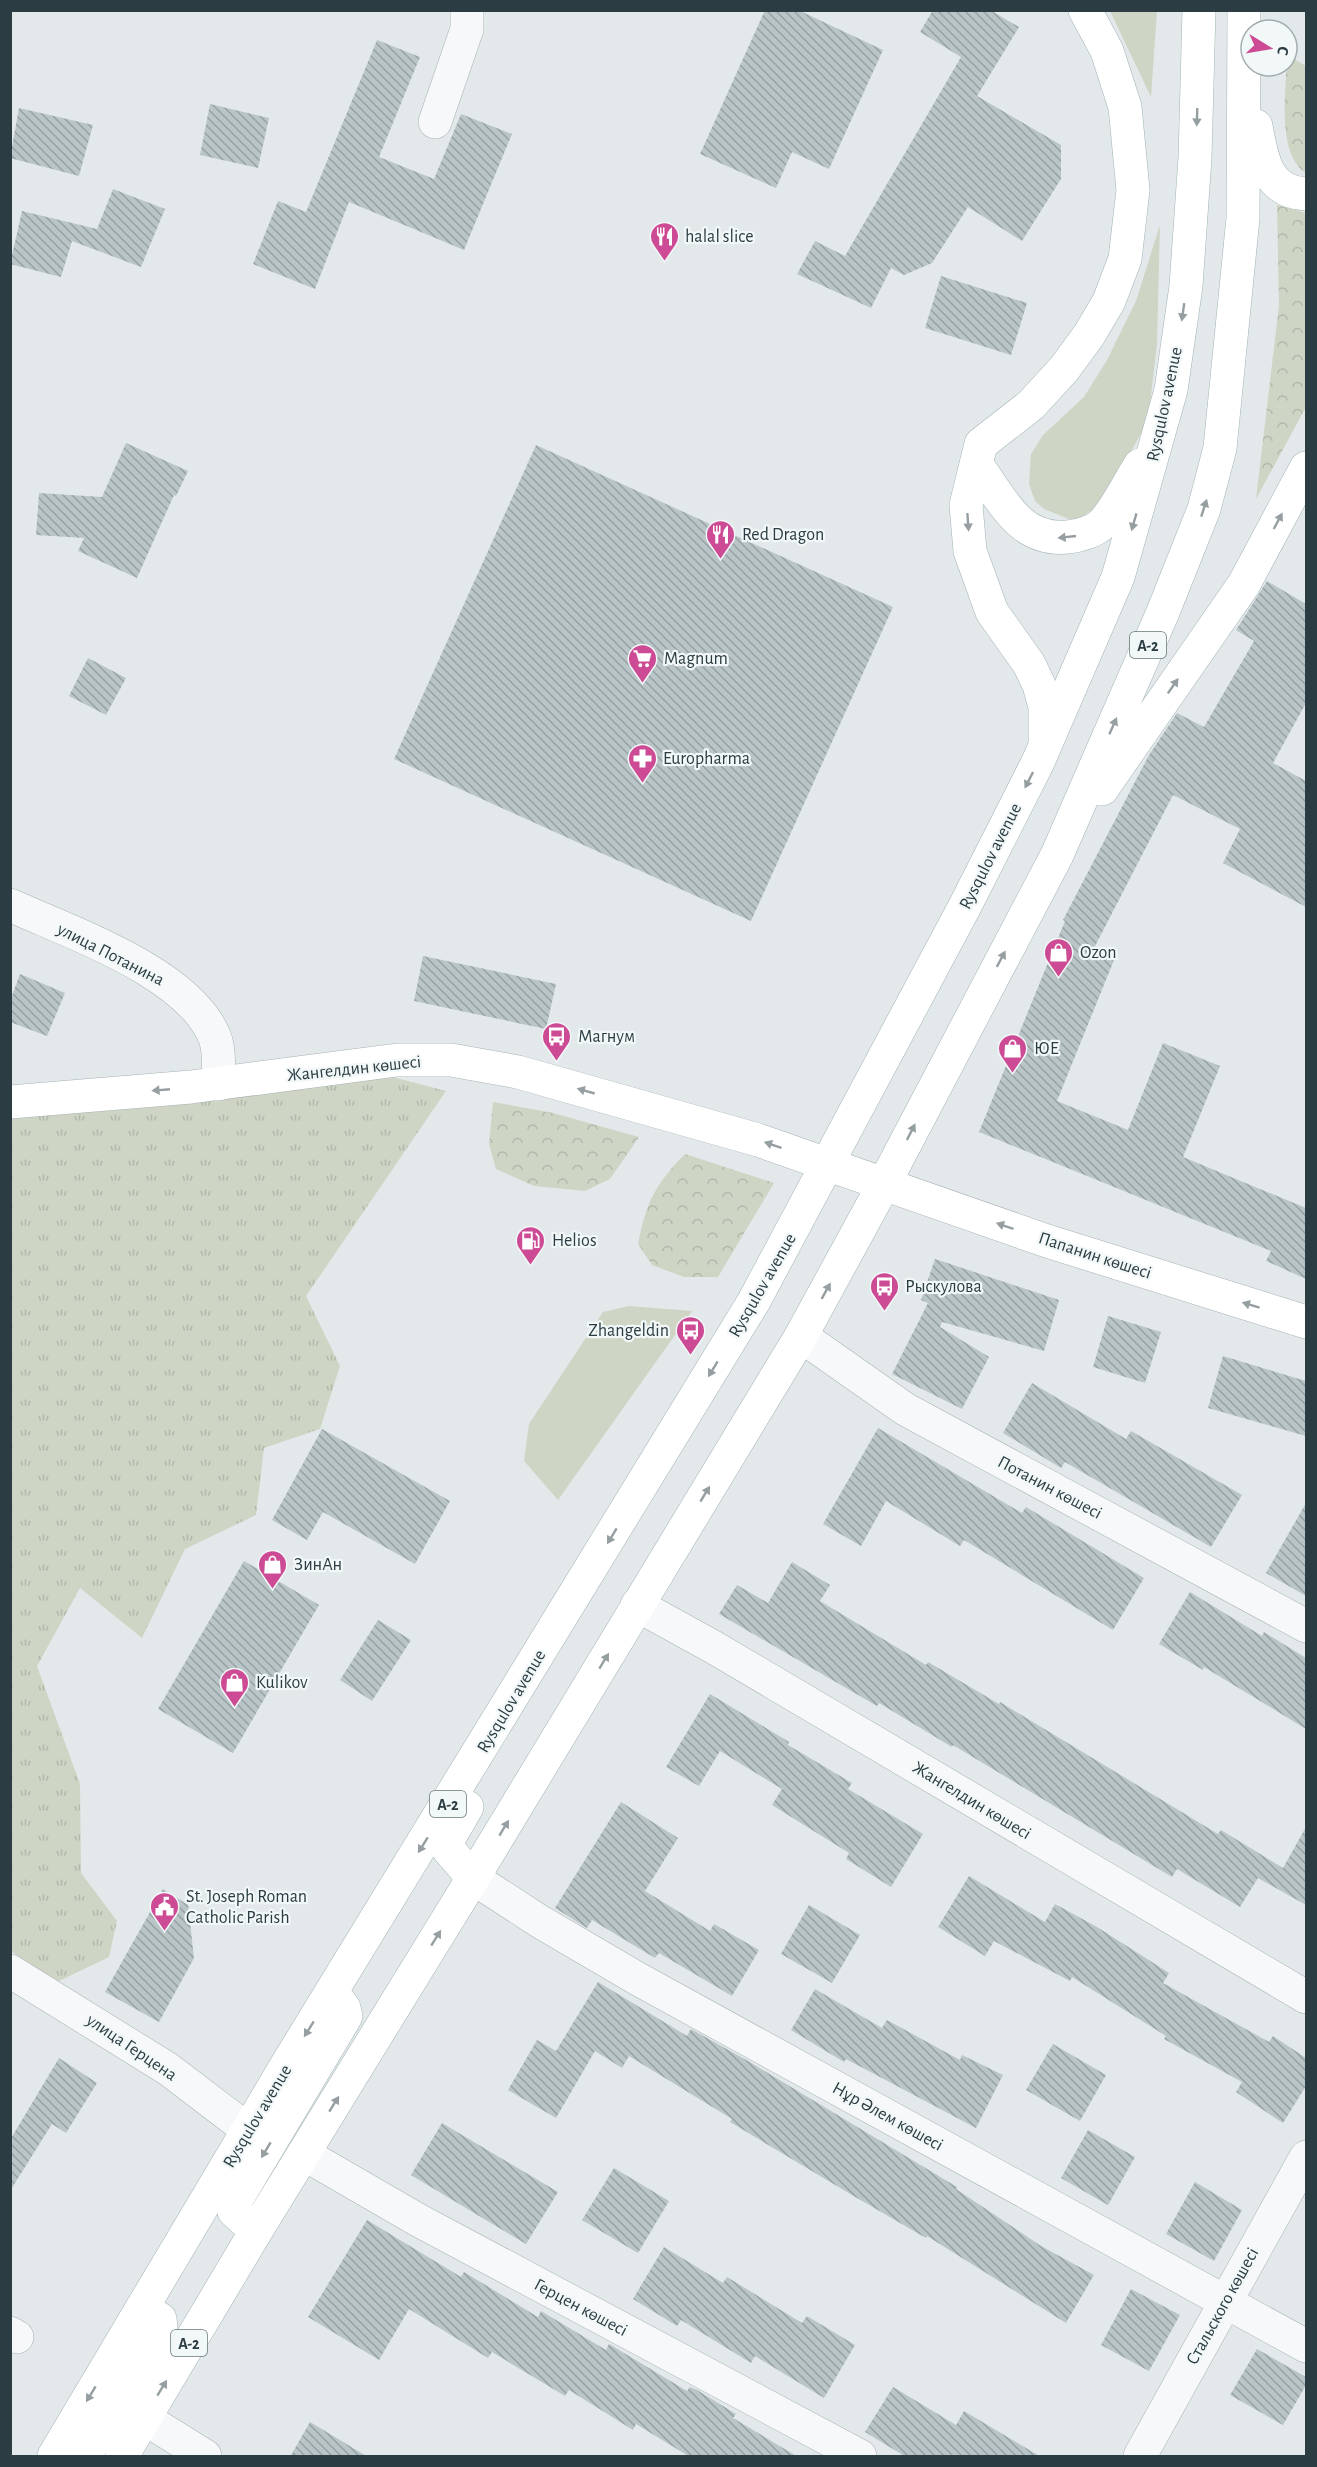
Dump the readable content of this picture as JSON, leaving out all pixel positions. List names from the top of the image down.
{
  "streets": {
    "main road": [
      "Rysqulov avenue",
      "A-2",
      "Жангелдин көшесі",
      "Папанин көшесі"
    ],
    "street": [
      "улица Потанина",
      "Потанин көшесі",
      "улица Герцена",
      "Нұр Әлем көшесі",
      "Стальского көшесі",
      "Герцен көшесі"
    ]
  },
  "crossings": [
    ["Rysqulov avenue", "Жангелдин көшесі"],
    ["Rysqulov avenue", "улица Герцена"],
    ["A-2", "Жангелдин көшесі"],
    ["A-2", "Папанин көшесі"],
    ["A-2", "Потанин көшесі"],
    ["A-2", "Нұр Әлем көшесі"],
    ["A-2", "Герцен көшесі"],
    ["улица Потанина", "Жангелдин көшесі"],
    ["Жангелдин көшесі", "Папанин көшесі"],
    ["Нұр Әлем көшесі", "Стальского көшесі"]
  ],
  "one_way": ["Жангелдин көшесі", "Папанин көшесі"],
  "places": {
    "restaurant": ["halal slice", "Red Dragon"],
    "supermarket": ["Magnum"],
    "pharmacy": ["Europharma"],
    "shop": [
      "Ozon",
      "ЮЕ",
      "ЗинАн",
      "Kulikov"
    ],
    "bus stop": ["Магнум", "Рыскулова", "Zhangeldin"],
    "fuel station": ["Helios"],
    "public building": ["St. Joseph Roman Catholic Parish"]
  },
  "north": "right"
}
